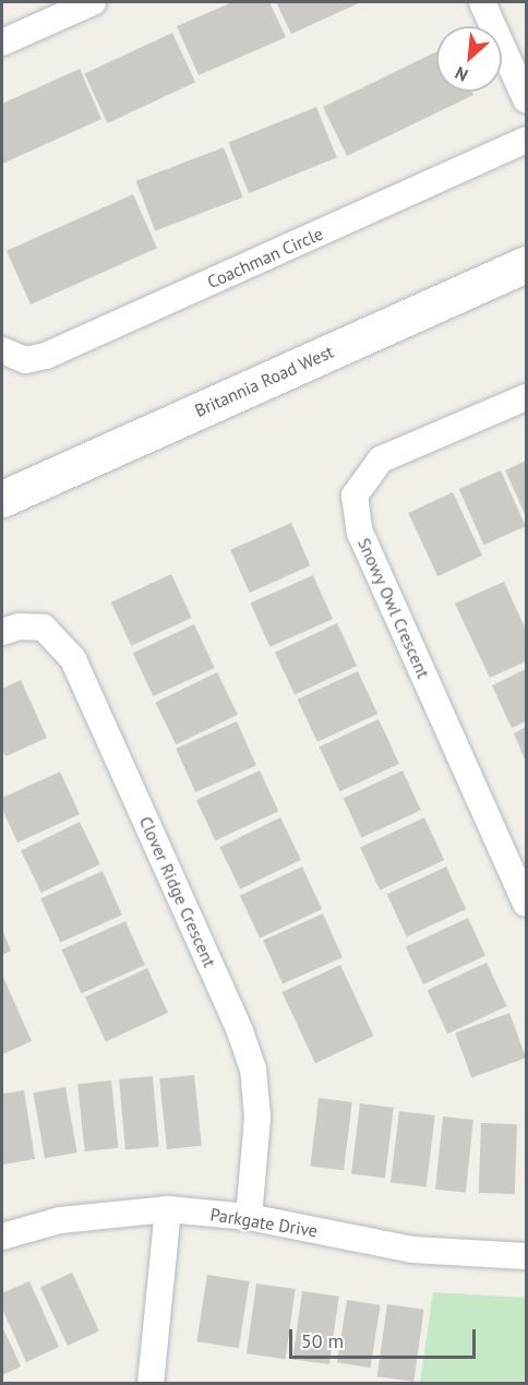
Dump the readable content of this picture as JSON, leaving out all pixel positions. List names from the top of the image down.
{
  "streets": {
    "main road": ["Britannia Road West"],
    "street": [
      "Coachman Circle",
      "Snowy Owl Crescent",
      "Clover Ridge Crescent",
      "Parkgate Drive"
    ]
  },
  "crossings": [
    ["Clover Ridge Crescent", "Parkgate Drive"]
  ],
  "scale_bar": "50 m",
  "north": "bottom left"
}
